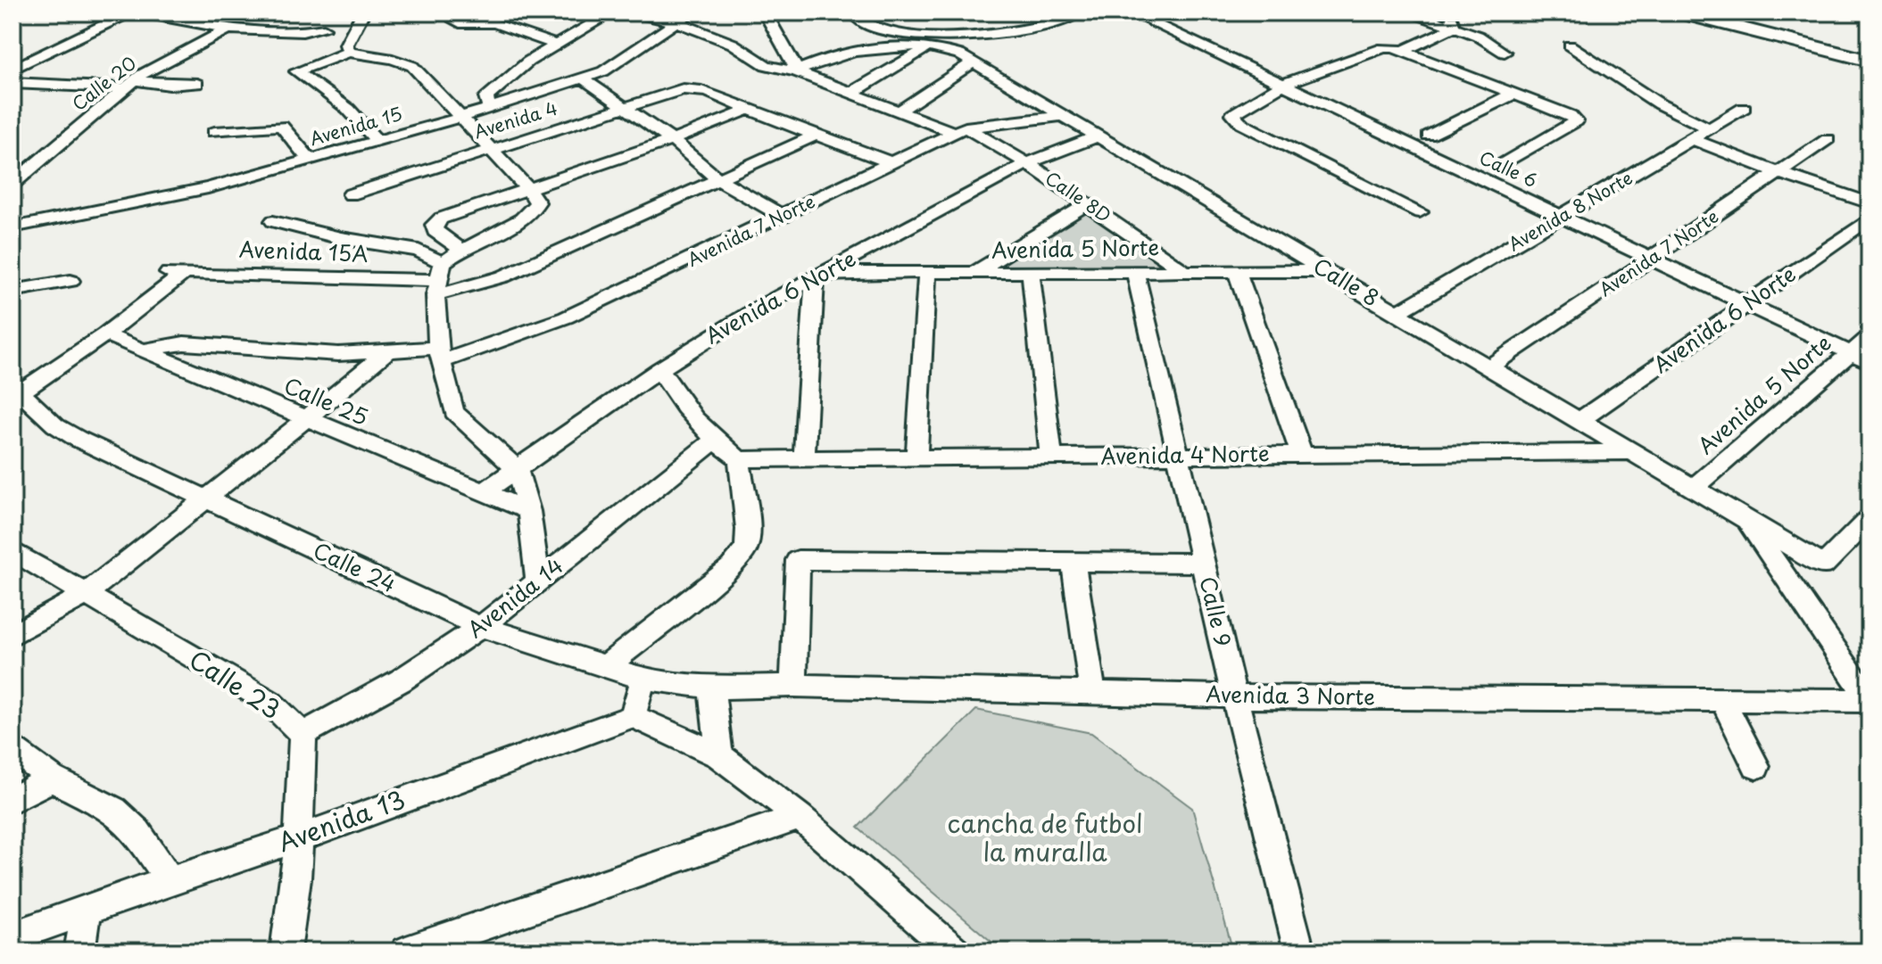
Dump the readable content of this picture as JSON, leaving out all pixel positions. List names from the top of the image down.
{
  "streets": {
    "street": [
      "Calle 20",
      "Avenida 4",
      "Avenida 15",
      "Calle 6",
      "Calle 8D",
      "Avenida 8 Norte",
      "Avenida 7 Norte",
      "Avenida 5 Norte",
      "Avenida 15A",
      "Calle 8",
      "Avenida 6 Norte",
      "Calle 25",
      "Avenida 4 Norte",
      "Calle 24",
      "Avenida 14",
      "Calle 9",
      "Calle 23",
      "Avenida 3 Norte",
      "Avenida 13"
    ]
  },
  "crossings": [
    ["Avenida 15", "Calle 8D"],
    ["Calle 6", "Avenida 8 Norte"],
    ["Calle 6", "Avenida 7 Norte"],
    ["Calle 6", "Avenida 5 Norte"],
    ["Calle 6", "Avenida 6 Norte"],
    ["Calle 8D", "Avenida 7 Norte"],
    ["Calle 8D", "Avenida 5 Norte"],
    ["Calle 8D", "Avenida 6 Norte"],
    ["Avenida 8 Norte", "Calle 8"],
    ["Avenida 7 Norte", "Calle 8"],
    ["Avenida 7 Norte", "Calle 25"],
    ["Avenida 5 Norte", "Calle 8"],
    ["Avenida 5 Norte", "Avenida 6 Norte"],
    ["Avenida 5 Norte", "Calle 9"],
    ["Avenida 15A", "Calle 25"],
    ["Calle 8", "Avenida 6 Norte"],
    ["Calle 8", "Avenida 4 Norte"],
    ["Calle 8", "Avenida 3 Norte"],
    ["Avenida 6 Norte", "Calle 25"],
    ["Avenida 4 Norte", "Calle 9"],
    ["Calle 24", "Avenida 14"],
    ["Calle 24", "Avenida 3 Norte"],
    ["Avenida 14", "Calle 23"],
    ["Calle 9", "Avenida 3 Norte"],
    ["Calle 23", "Avenida 13"]
  ],
  "parks": ["cancha de futbol la muralla"]
}
